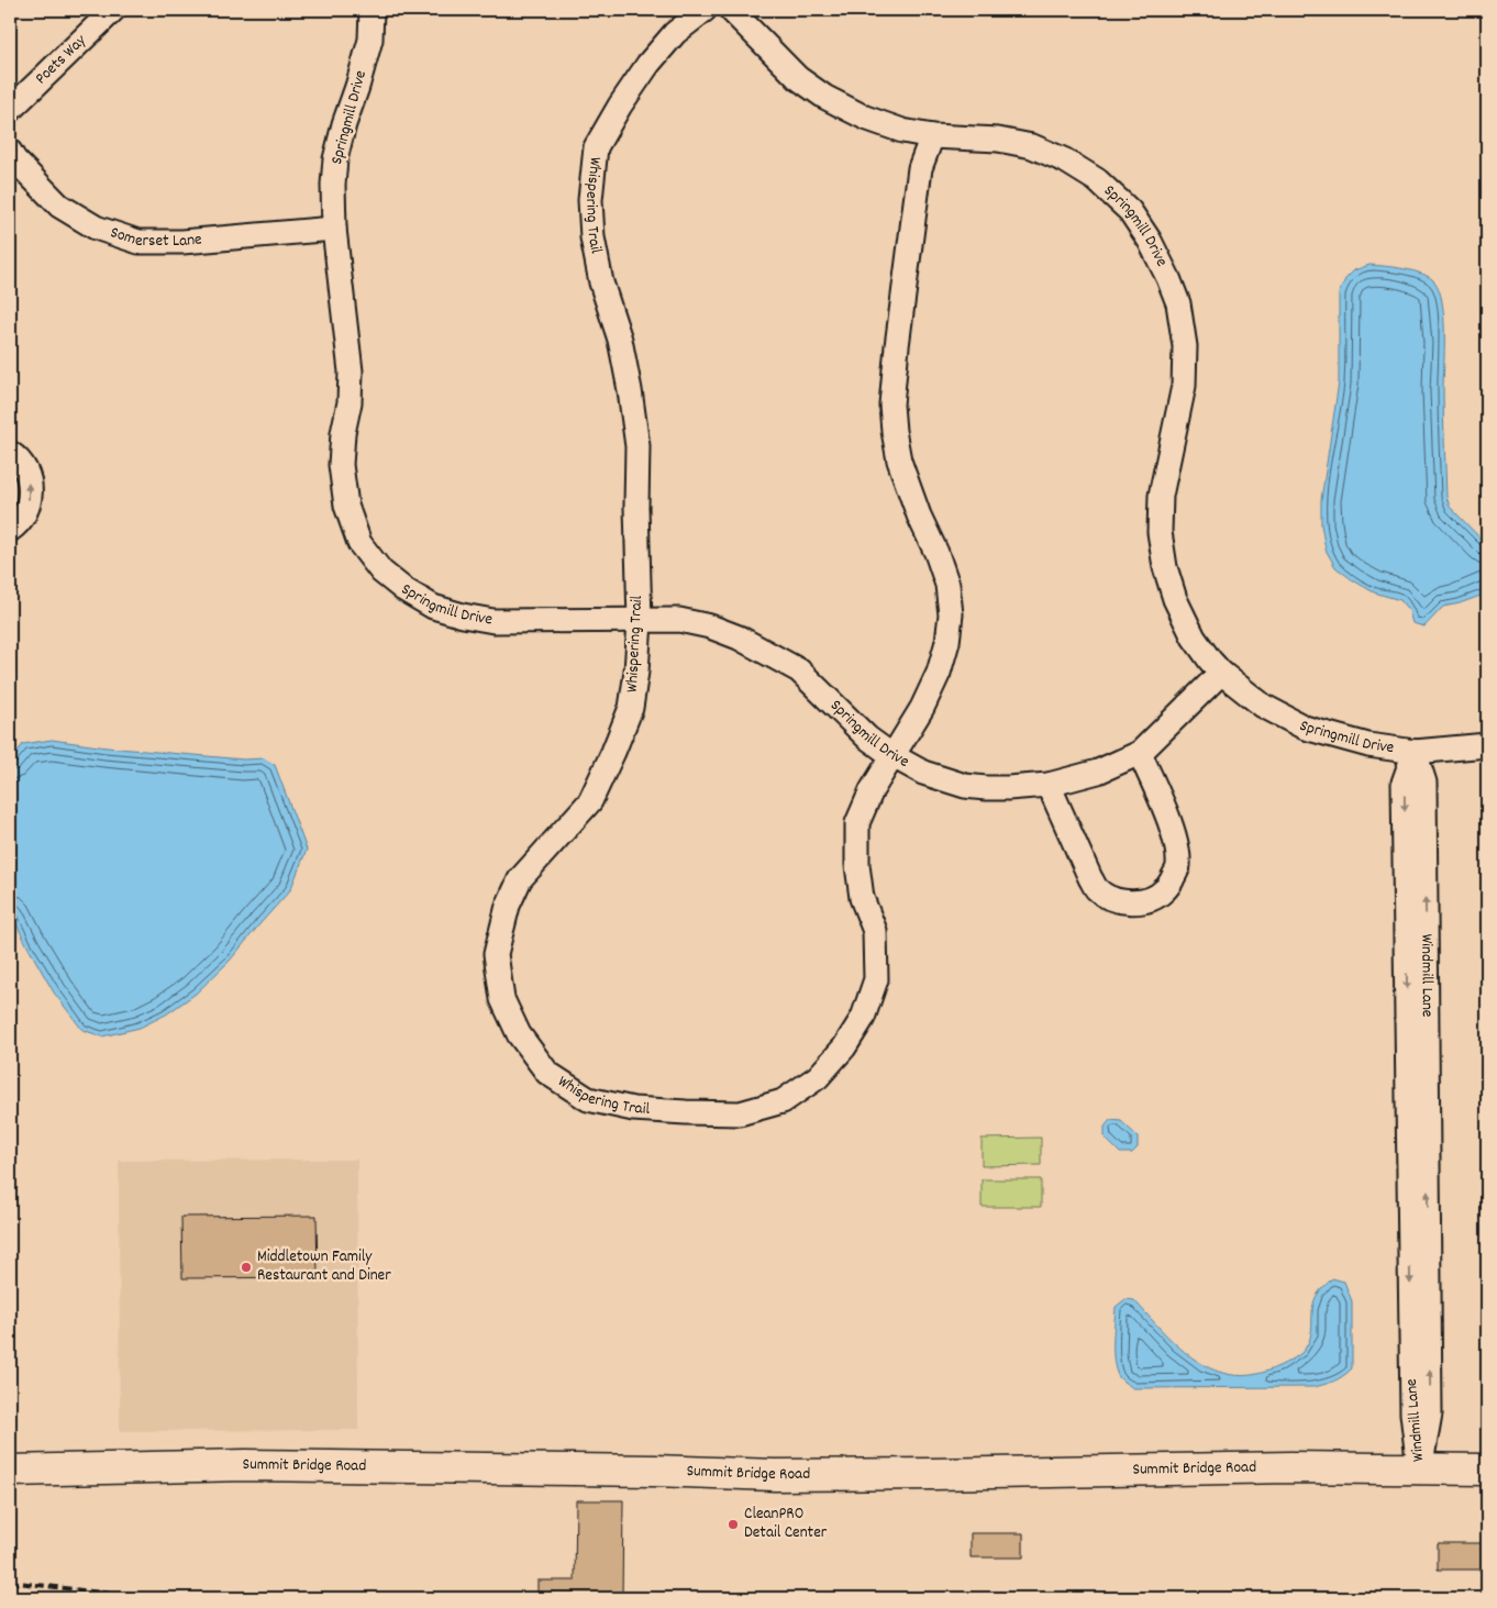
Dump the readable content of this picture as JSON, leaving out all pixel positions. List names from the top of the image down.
{
  "streets": {
    "main road": ["Summit Bridge Road"],
    "street": [
      "Poets Way",
      "Springmill Drive",
      "Whispering Trail",
      "Somerset Lane",
      "Windmill Lane"
    ]
  },
  "crossings": [
    ["Springmill Drive", "Whispering Trail"],
    ["Springmill Drive", "Somerset Lane"],
    ["Springmill Drive", "Windmill Lane"],
    ["Windmill Lane", "Summit Bridge Road"]
  ],
  "places": ["Middletown Family Restaurant and Diner", "CleanPRO Detail Center"]
}
